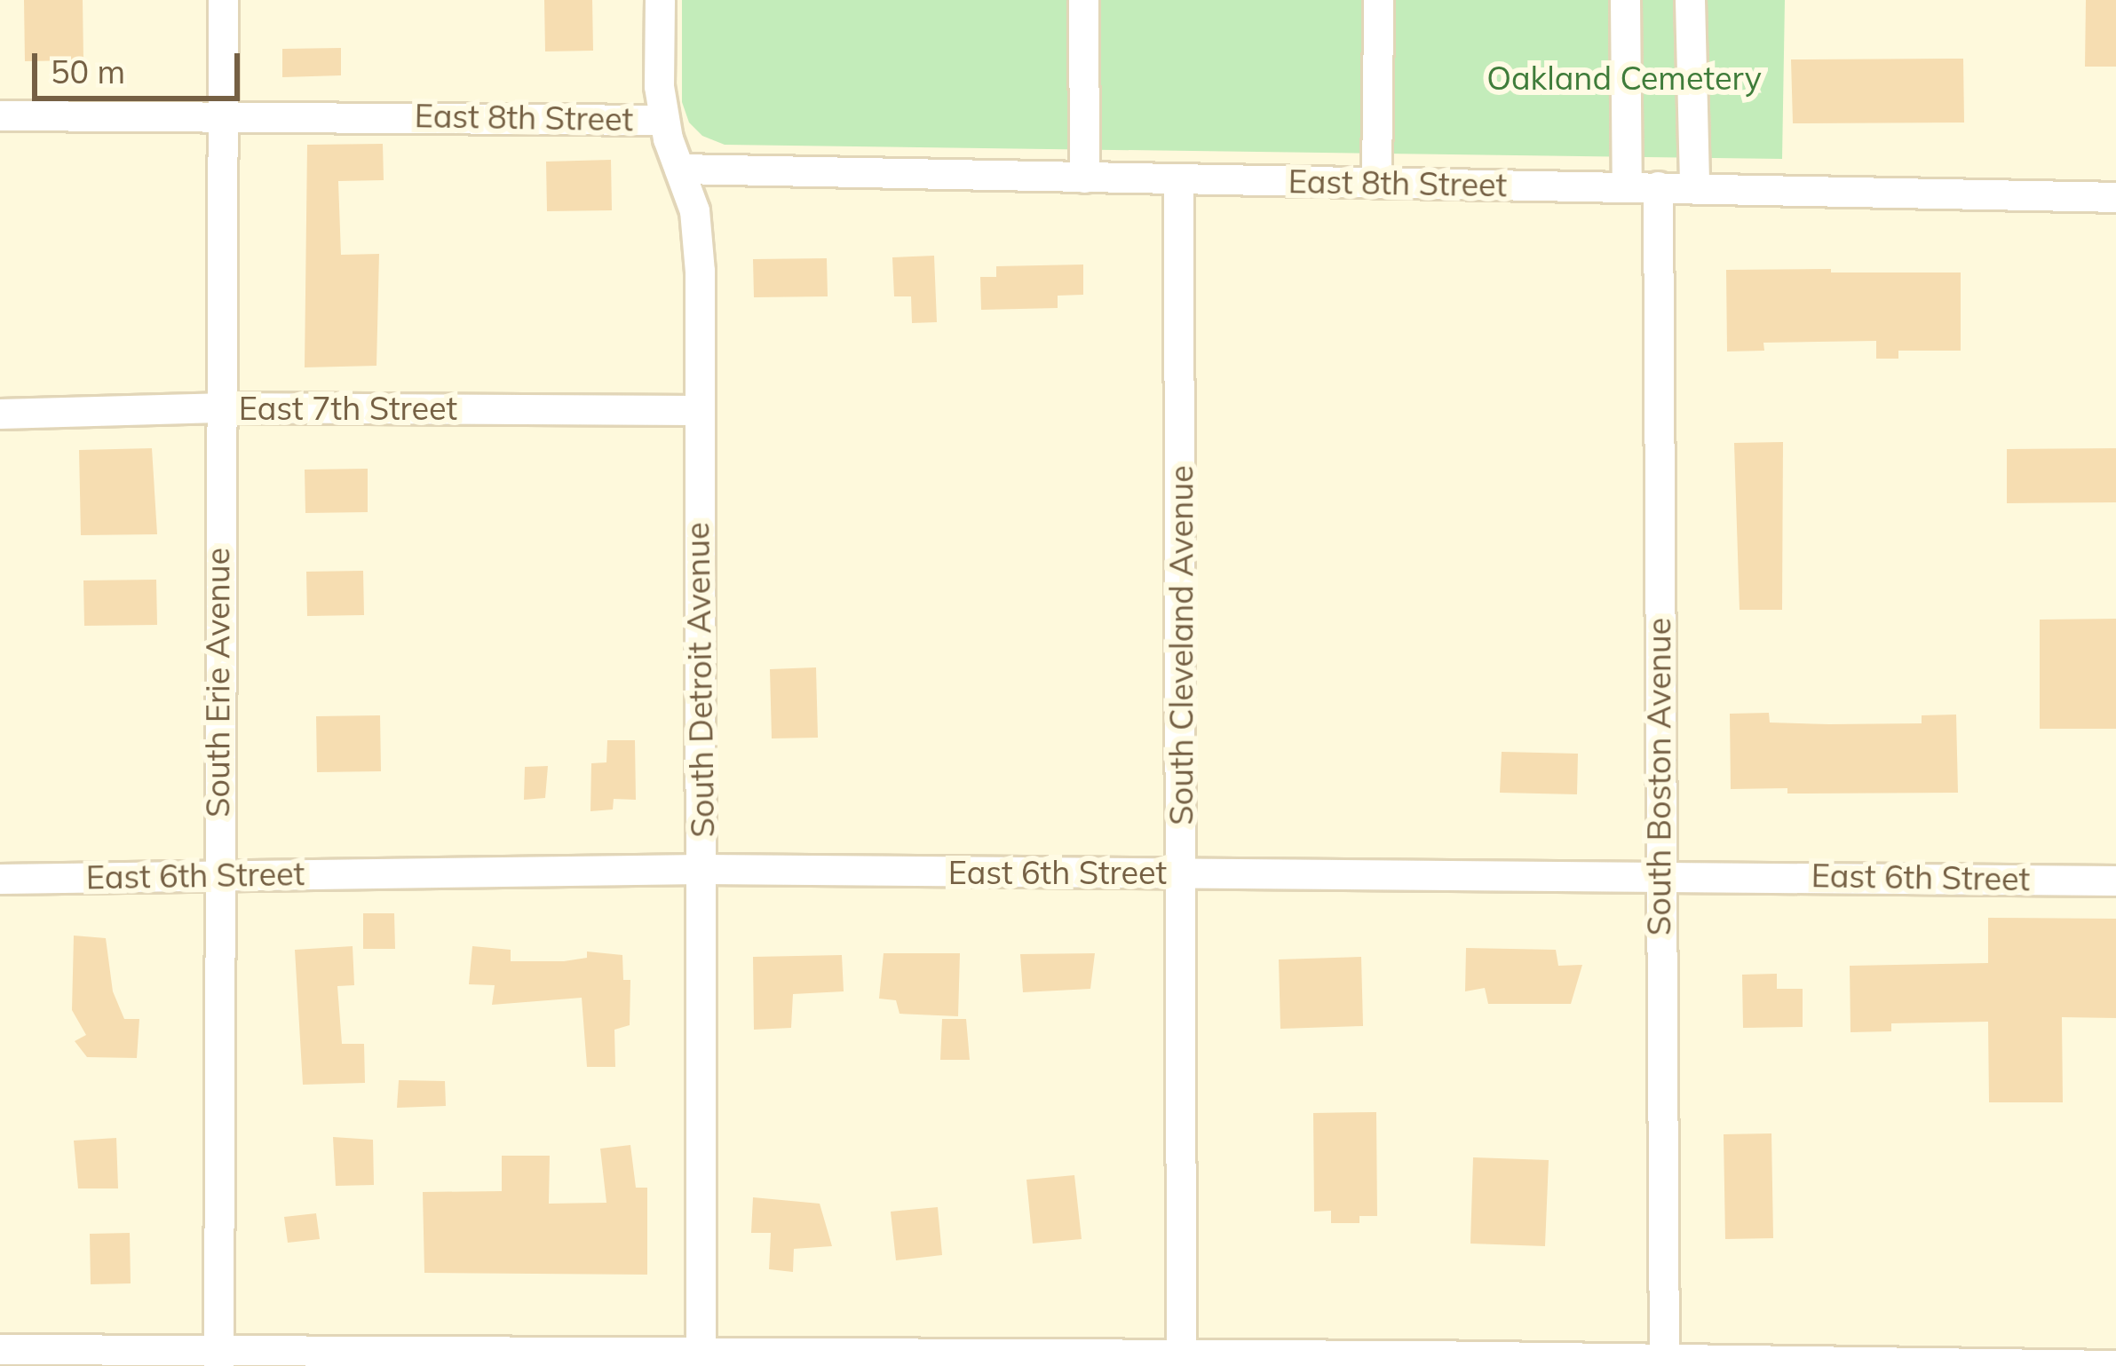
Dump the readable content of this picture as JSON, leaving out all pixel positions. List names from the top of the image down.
{
  "streets": {
    "street": [
      "East 8th Street",
      "East 7th Street",
      "South Cleveland Avenue",
      "South Detroit Avenue",
      "South Erie Avenue",
      "South Boston Avenue",
      "East 6th Street"
    ]
  },
  "crossings": [
    ["East 8th Street", "South Cleveland Avenue"],
    ["East 8th Street", "South Detroit Avenue"],
    ["East 8th Street", "South Erie Avenue"],
    ["East 8th Street", "South Boston Avenue"],
    ["East 7th Street", "South Detroit Avenue"],
    ["East 7th Street", "South Erie Avenue"],
    ["South Cleveland Avenue", "East 6th Street"],
    ["South Detroit Avenue", "East 6th Street"],
    ["South Erie Avenue", "East 6th Street"],
    ["South Boston Avenue", "East 6th Street"]
  ],
  "parks": ["Oakland Cemetery"],
  "scale_bar": "50 m"
}
